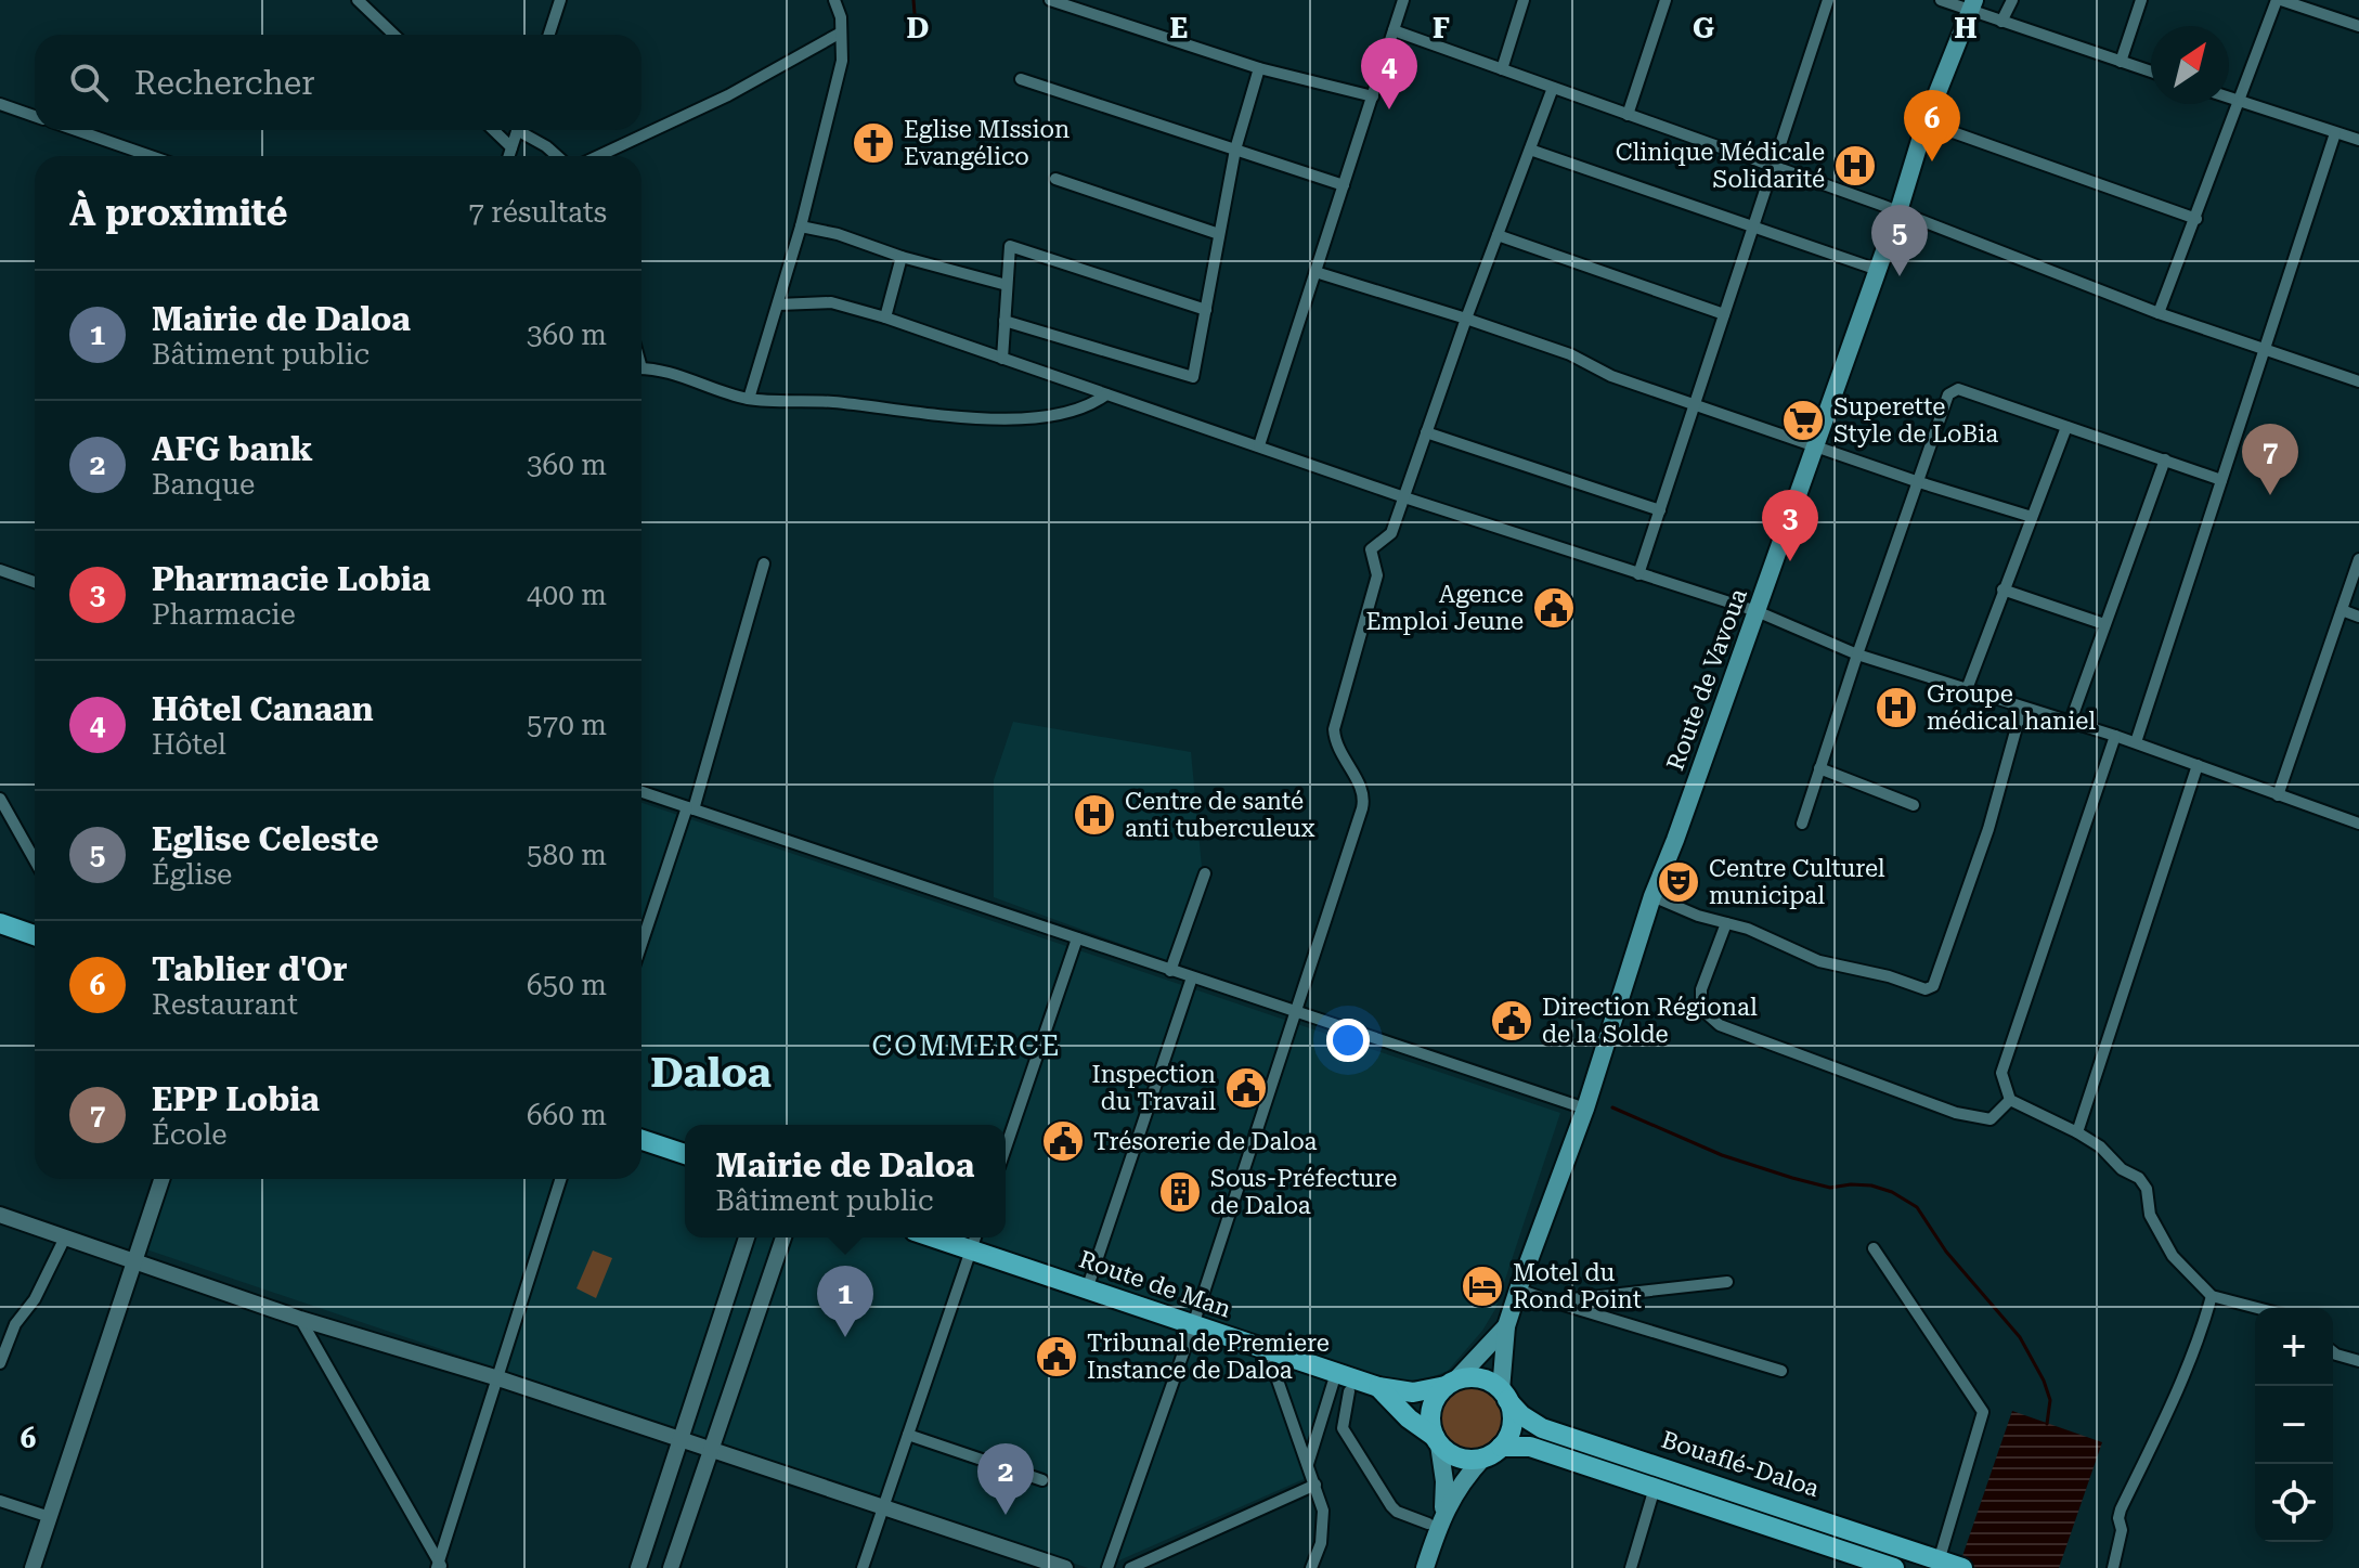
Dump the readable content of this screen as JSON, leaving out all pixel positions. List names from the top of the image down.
{
  "streets": {
    "highway": ["Route de Man", "Bouaflé-Daloa"],
    "main road": ["Route de Vavoua"]
  },
  "districts": ["COMMERCE", "Daloa"],
  "places": {
    "church": ["Eglise MIssion Evangélico"],
    "hospital": ["Clinique Médicale Solidarité", "Groupe médical haniel", "Centre de santé anti tuberculeux"],
    "supermarket": ["Superette Style de LoBia"],
    "public building": [
      "Agence Emploi Jeune",
      "Direction Régional de la Solde",
      "Inspection du Travail",
      "Trésorerie de Daloa",
      "Tribunal de Premiere Instance de Daloa"
    ],
    "theatre": ["Centre Culturel municipal"],
    "building": ["Sous-Préfecture de Daloa"],
    "hotel": ["Motel du Rond Point"]
  },
  "north": "top right",
  "page": {
    "search": "Rechercher",
    "pins": [
      "4",
      "6",
      "5",
      "7",
      "3",
      "1",
      "2"
    ],
    "heading": ["À proximité", "7 résultats"],
    "list": [
      {
        "mark": "1",
        "name": "Mairie de Daloa",
        "note": "Bâtiment public",
        "value": "360 m"
      },
      {
        "mark": "2",
        "name": "AFG bank",
        "note": "Banque",
        "value": "360 m"
      },
      {
        "mark": "3",
        "name": "Pharmacie Lobia",
        "note": "Pharmacie",
        "value": "400 m"
      },
      {
        "mark": "4",
        "name": "Hôtel Canaan",
        "note": "Hôtel",
        "value": "570 m"
      },
      {
        "mark": "5",
        "name": "Eglise Celeste",
        "note": "Église",
        "value": "580 m"
      },
      {
        "mark": "6",
        "name": "Tablier d'Or",
        "note": "Restaurant",
        "value": "650 m"
      },
      {
        "mark": "7",
        "name": "EPP Lobia",
        "note": "École",
        "value": "660 m"
      }
    ],
    "popup": ["Mairie de Daloa", "Bâtiment public"],
    "map_buttons": ["+", "−"]
  },
  "grid": {
    "columns": [
      "D",
      "E",
      "F",
      "G",
      "H"
    ],
    "rows": ["6"]
  }
}
